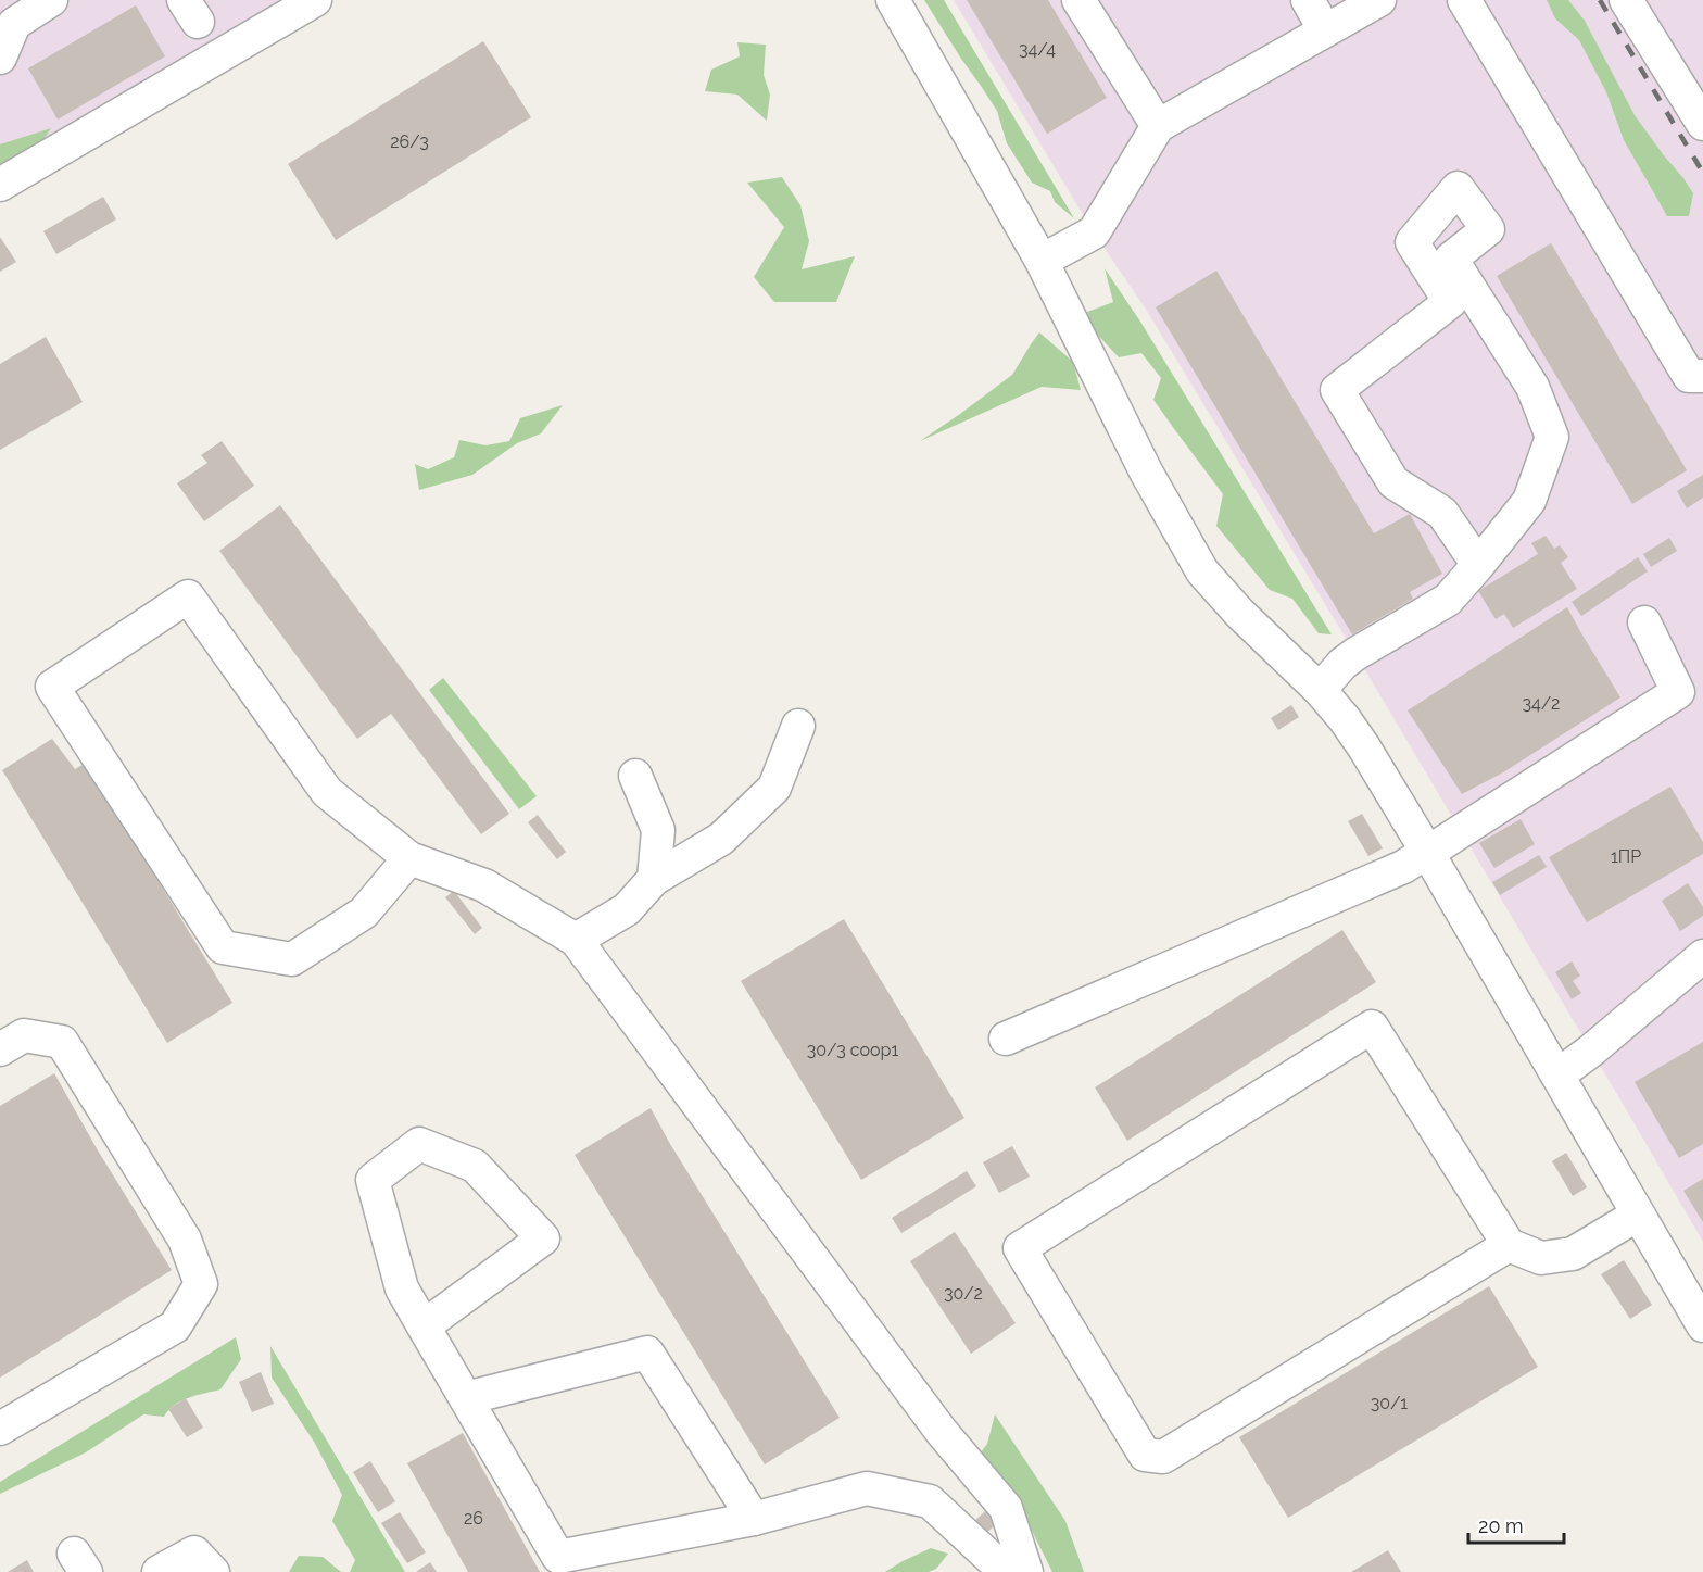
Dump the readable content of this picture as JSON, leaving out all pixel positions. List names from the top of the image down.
{
  "house_numbers": [
    "34/4",
    "26/3",
    "34/2",
    "1ПР",
    "30/3 соор1",
    "30/2",
    "30/1",
    "26"
  ],
  "scale_bar": "20 m"
}
